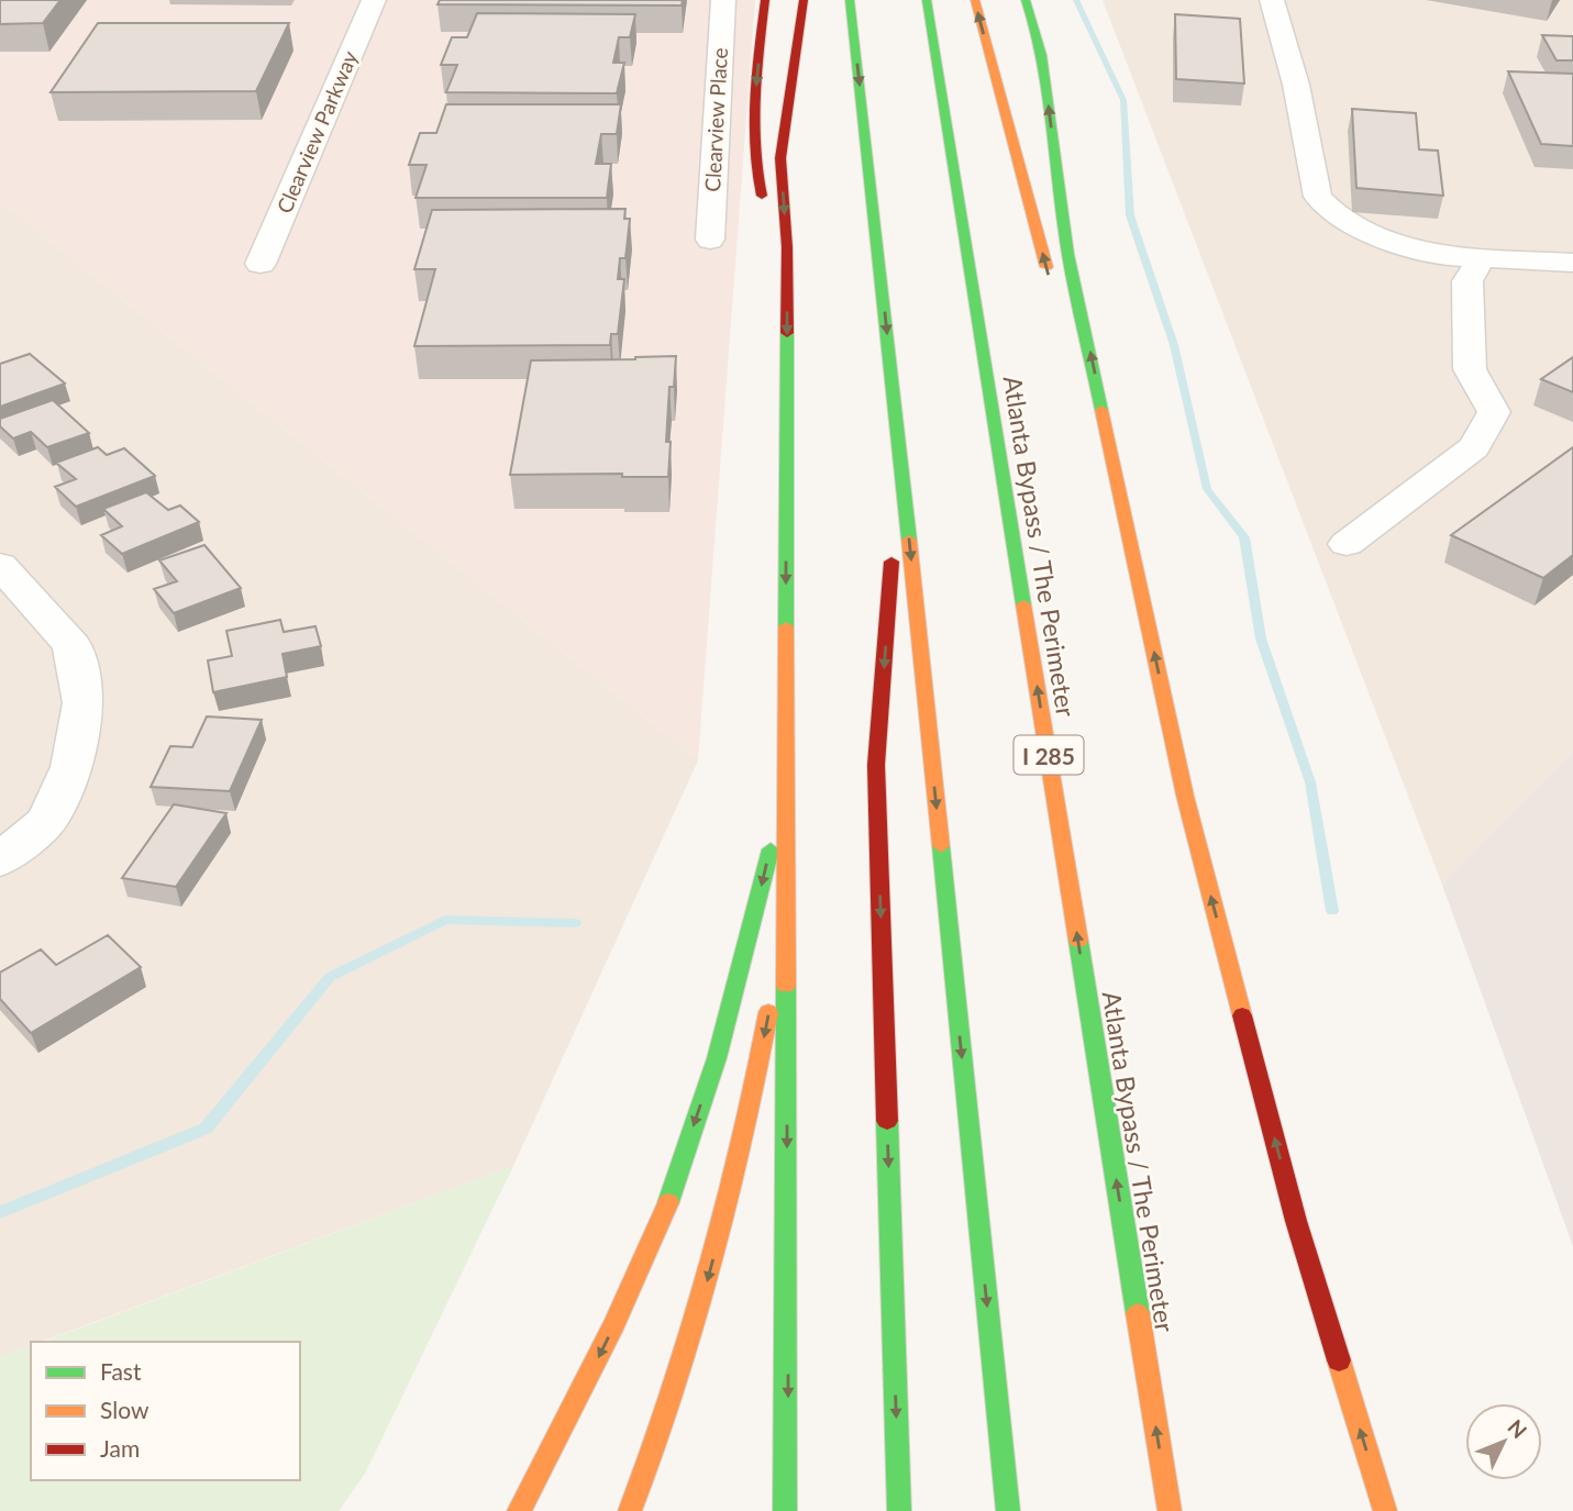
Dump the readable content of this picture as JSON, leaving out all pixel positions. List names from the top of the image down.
{
  "streets": {
    "highway": ["Atlanta Bypass / The Perimeter", "I 285"],
    "street": ["Clearview Place", "Clearview Parkway"]
  },
  "legend": ["Fast", "Slow", "Jam"],
  "north": "top right"
}
